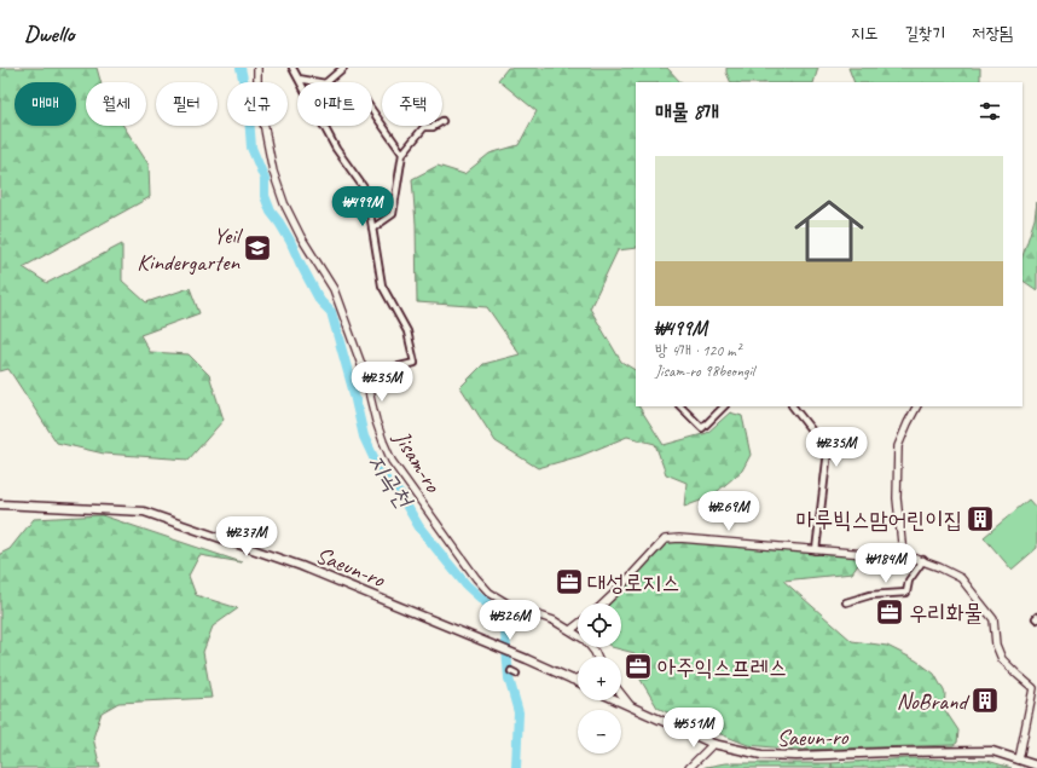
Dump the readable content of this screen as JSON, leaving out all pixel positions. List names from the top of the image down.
{
  "streets": {
    "main road": ["Saeun-ro"],
    "street": ["Jisam-ro"]
  },
  "water": ["지곡천"],
  "places": {
    "school or university": ["Yeil Kindergarten"],
    "building": ["마루빅스맘어린이집", "NoBrand"],
    "office": ["대성로지스", "우리화물", "아주익스프레스"]
  },
  "page": {
    "header": "Dwello",
    "nav": ["지도", "길찾기", "저장됨"],
    "chip": [
      "매매",
      "월세",
      "필터",
      "신규",
      "아파트",
      "주택"
    ],
    "heading": "매물 8개",
    "list": [
      {
        "name": "₩499M",
        "note": "방 4개 · 120 m² · Jisam-ro 98beongil"
      }
    ],
    "price": [
      "₩499M",
      "₩235M",
      "₩235M",
      "₩269M",
      "₩237M",
      "₩184M",
      "₩326M",
      "₩551M"
    ],
    "map_buttons": ["+", "−"]
  }
}
